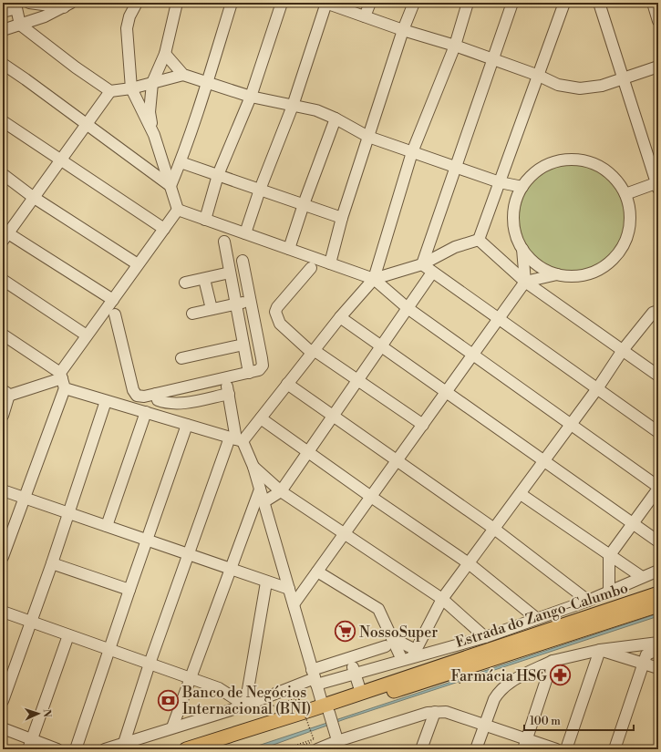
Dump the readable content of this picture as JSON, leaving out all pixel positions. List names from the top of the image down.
{
  "streets": {
    "main road": ["Estrada do Zango-Calumbo"]
  },
  "places": {
    "supermarket": ["NossoSuper"],
    "pharmacy": ["Farmácia HSG"],
    "bank": ["Banco de Negócios Internacional (BNI)"]
  },
  "scale_bar": "100 m",
  "north": "right"
}
